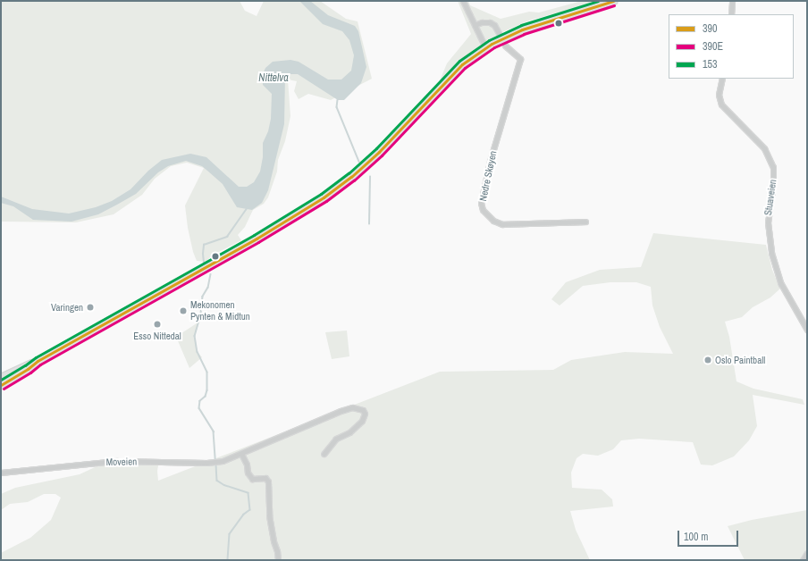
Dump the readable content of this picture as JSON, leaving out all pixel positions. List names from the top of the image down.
{
  "streets": {
    "street": ["Nedre Skøyen", "Stuaveien", "Moveien"]
  },
  "water": ["Nittelva"],
  "places": [
    "Varingen",
    "Mekonomen Pynten & Midtun",
    "Esso Nittedal",
    "Oslo Paintball"
  ],
  "lines": ["transit line 390", "transit line 153", "transit line 390E"],
  "legend": ["390", "390E", "153"],
  "scale_bar": "100 m"
}
